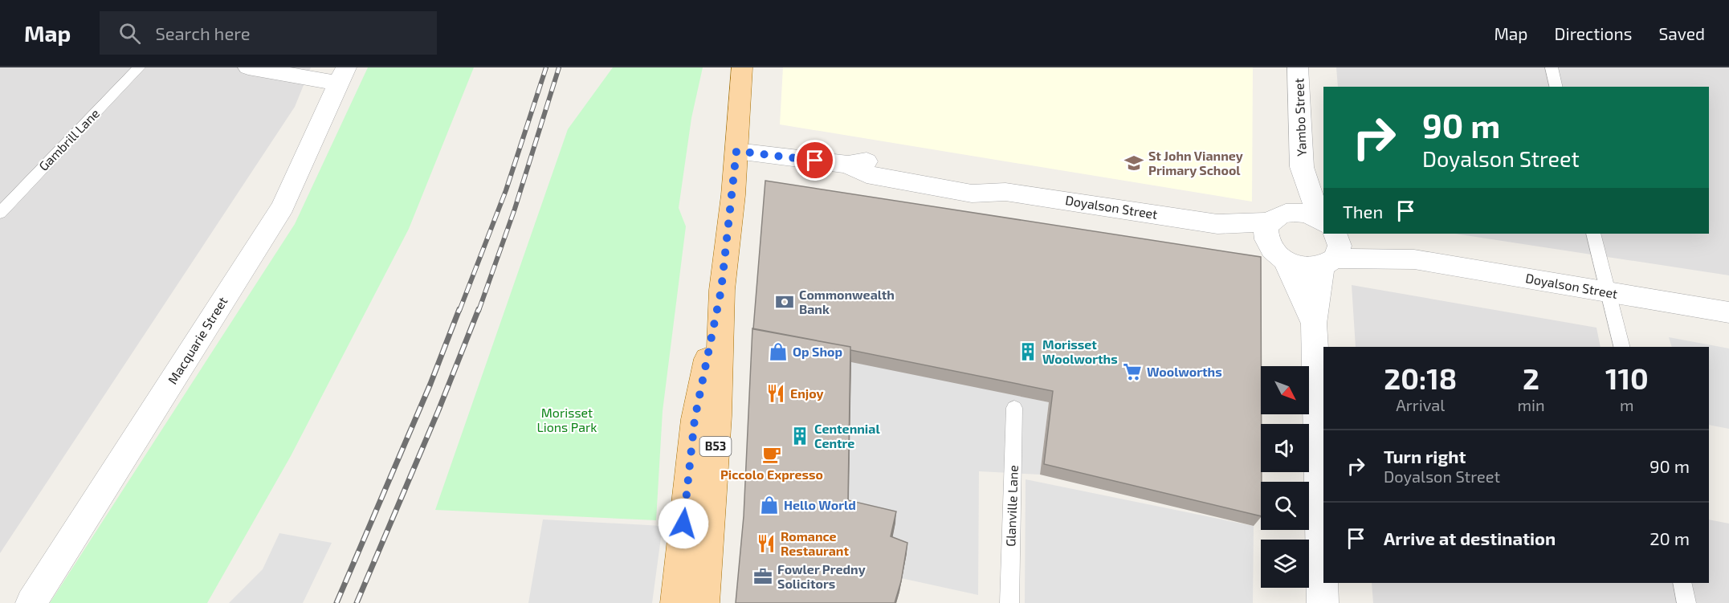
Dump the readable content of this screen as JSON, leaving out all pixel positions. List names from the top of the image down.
{
  "streets": {
    "main road": ["B53"],
    "street": ["Yambo Street", "Doyalson Street", "Macquarie Street"],
    "lane": ["Gambrill Lane", "Glanville Lane"]
  },
  "crossings": [
    ["Yambo Street", "Doyalson Street"],
    ["Doyalson Street", "B53"]
  ],
  "parks": ["Morisset Lions Park"],
  "places": {
    "school or university": ["St John Vianney Primary School"],
    "bank": ["Commonwealth Bank"],
    "shop": ["Op Shop", "Hello World"],
    "building": ["Morisset Woolworths", "Centennial Centre"],
    "supermarket": ["Woolworths"],
    "restaurant": ["Enjoy", "Romance Restaurant"],
    "cafe": ["Piccolo Expresso"],
    "office": ["Fowler Predny Solicitors"]
  },
  "north": "bottom right",
  "page": {
    "header": "Map",
    "search": "Search here",
    "nav": ["Map", "Directions", "Saved"],
    "turn": ["90 m", "Doyalson Street"],
    "then": "Then",
    "eta": [
      "20:18",
      "Arrival",
      "2",
      "min",
      "110",
      "m"
    ],
    "list": [
      {
        "name": "Turn right",
        "note": "Doyalson Street",
        "value": "90 m"
      },
      {
        "name": "Arrive at destination",
        "value": "20 m"
      }
    ]
  }
}
